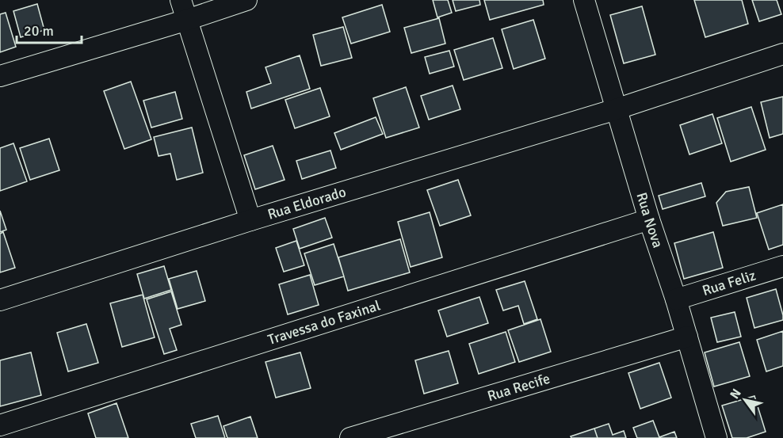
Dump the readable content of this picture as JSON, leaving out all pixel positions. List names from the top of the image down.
{
  "streets": {
    "street": [
      "Rua Eldorado",
      "Rua Nova",
      "Rua Feliz",
      "Travessa do Faxinal",
      "Rua Recife"
    ]
  },
  "crossings": [
    ["Rua Eldorado", "Rua Nova"],
    ["Rua Nova", "Rua Feliz"],
    ["Rua Nova", "Travessa do Faxinal"],
    ["Rua Nova", "Rua Recife"]
  ],
  "scale_bar": "20 m",
  "north": "top left"
}
